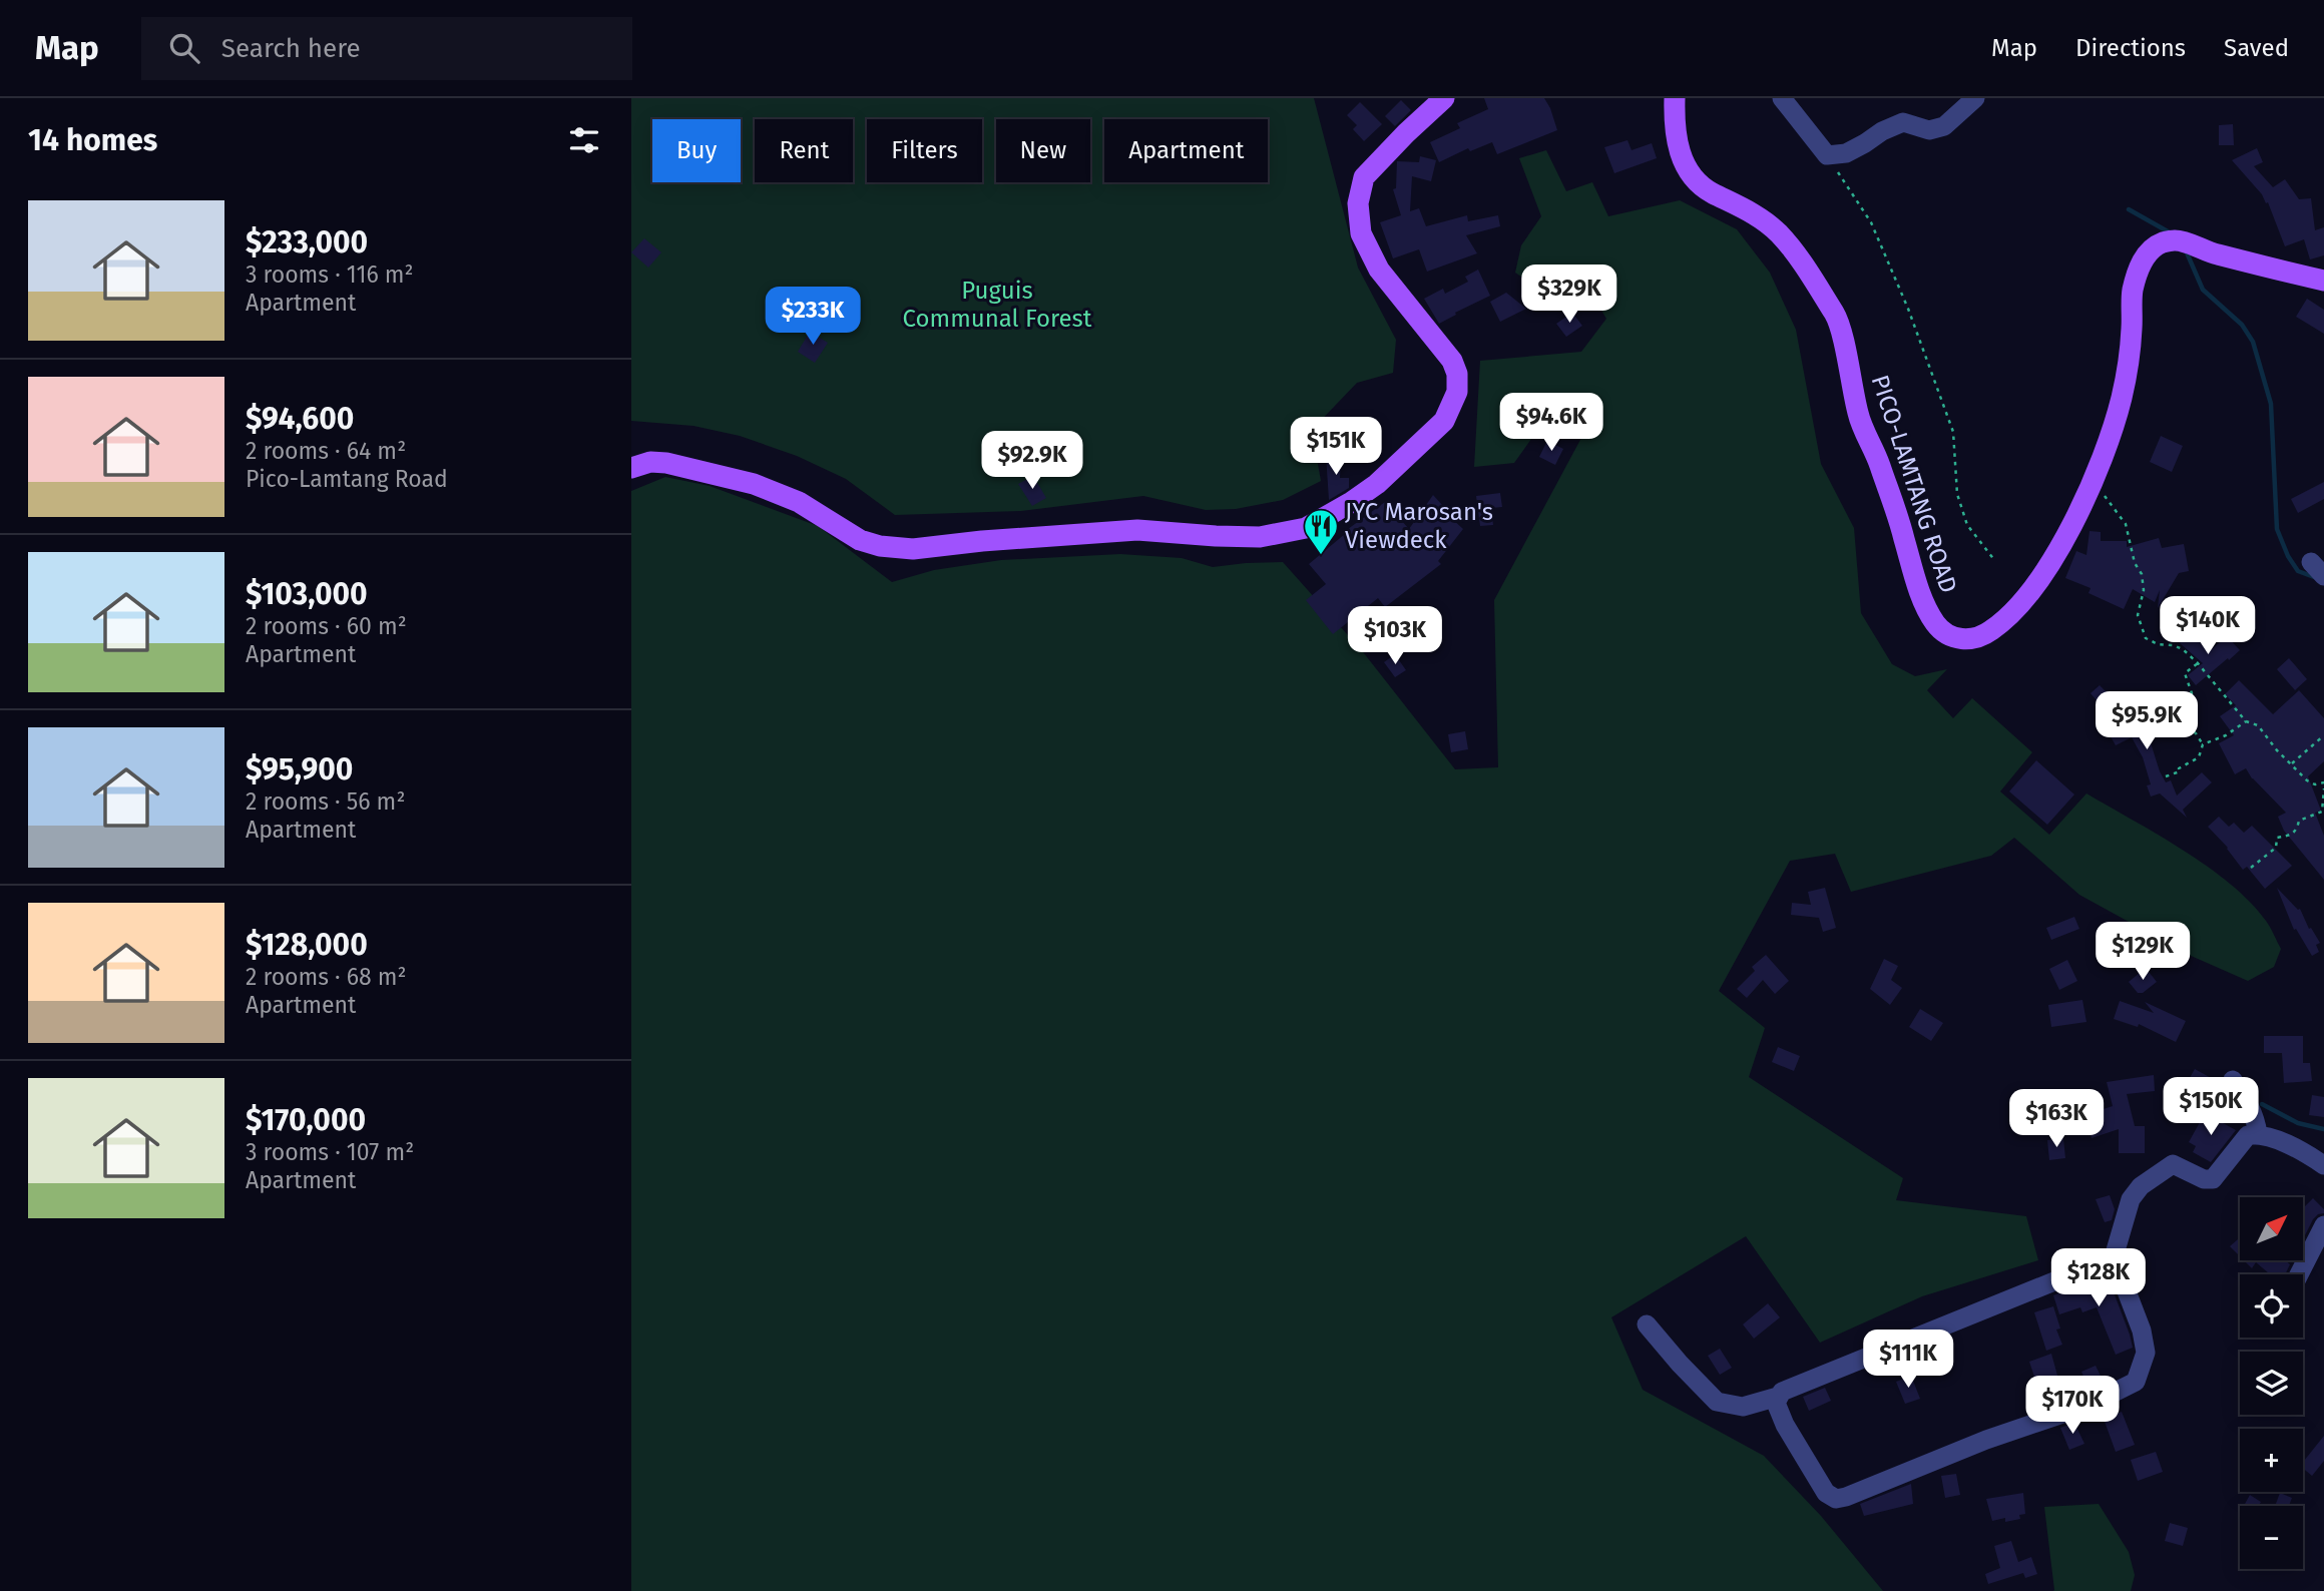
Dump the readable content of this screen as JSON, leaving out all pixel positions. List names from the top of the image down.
{
  "streets": {
    "main road": ["PICO-LAMTANG ROAD"]
  },
  "parks": ["Puguis Communal Forest"],
  "places": {
    "restaurant": ["JYC Marosan's Viewdeck"]
  },
  "north": "top right",
  "page": {
    "header": "Map",
    "search": "Search here",
    "nav": ["Map", "Directions", "Saved"],
    "heading": "14 homes",
    "chip": [
      "Buy",
      "Rent",
      "Filters",
      "New",
      "Apartment"
    ],
    "list": [
      {
        "name": "$233,000",
        "note": "3 rooms · 116 m² · Apartment"
      },
      {
        "name": "$94,600",
        "note": "2 rooms · 64 m² · Pico-Lamtang Road"
      },
      {
        "name": "$103,000",
        "note": "2 rooms · 60 m² · Apartment"
      },
      {
        "name": "$95,900",
        "note": "2 rooms · 56 m² · Apartment"
      },
      {
        "name": "$128,000",
        "note": "2 rooms · 68 m² · Apartment"
      },
      {
        "name": "$170,000",
        "note": "3 rooms · 107 m² · Apartment"
      }
    ],
    "price": [
      "$329K",
      "$233K",
      "$94.6K",
      "$151K",
      "$92.9K",
      "$140K",
      "$103K",
      "$95.9K",
      "$129K",
      "$150K",
      "$163K",
      "$128K",
      "$111K",
      "$170K"
    ],
    "map_buttons": ["+", "−"]
  }
}
